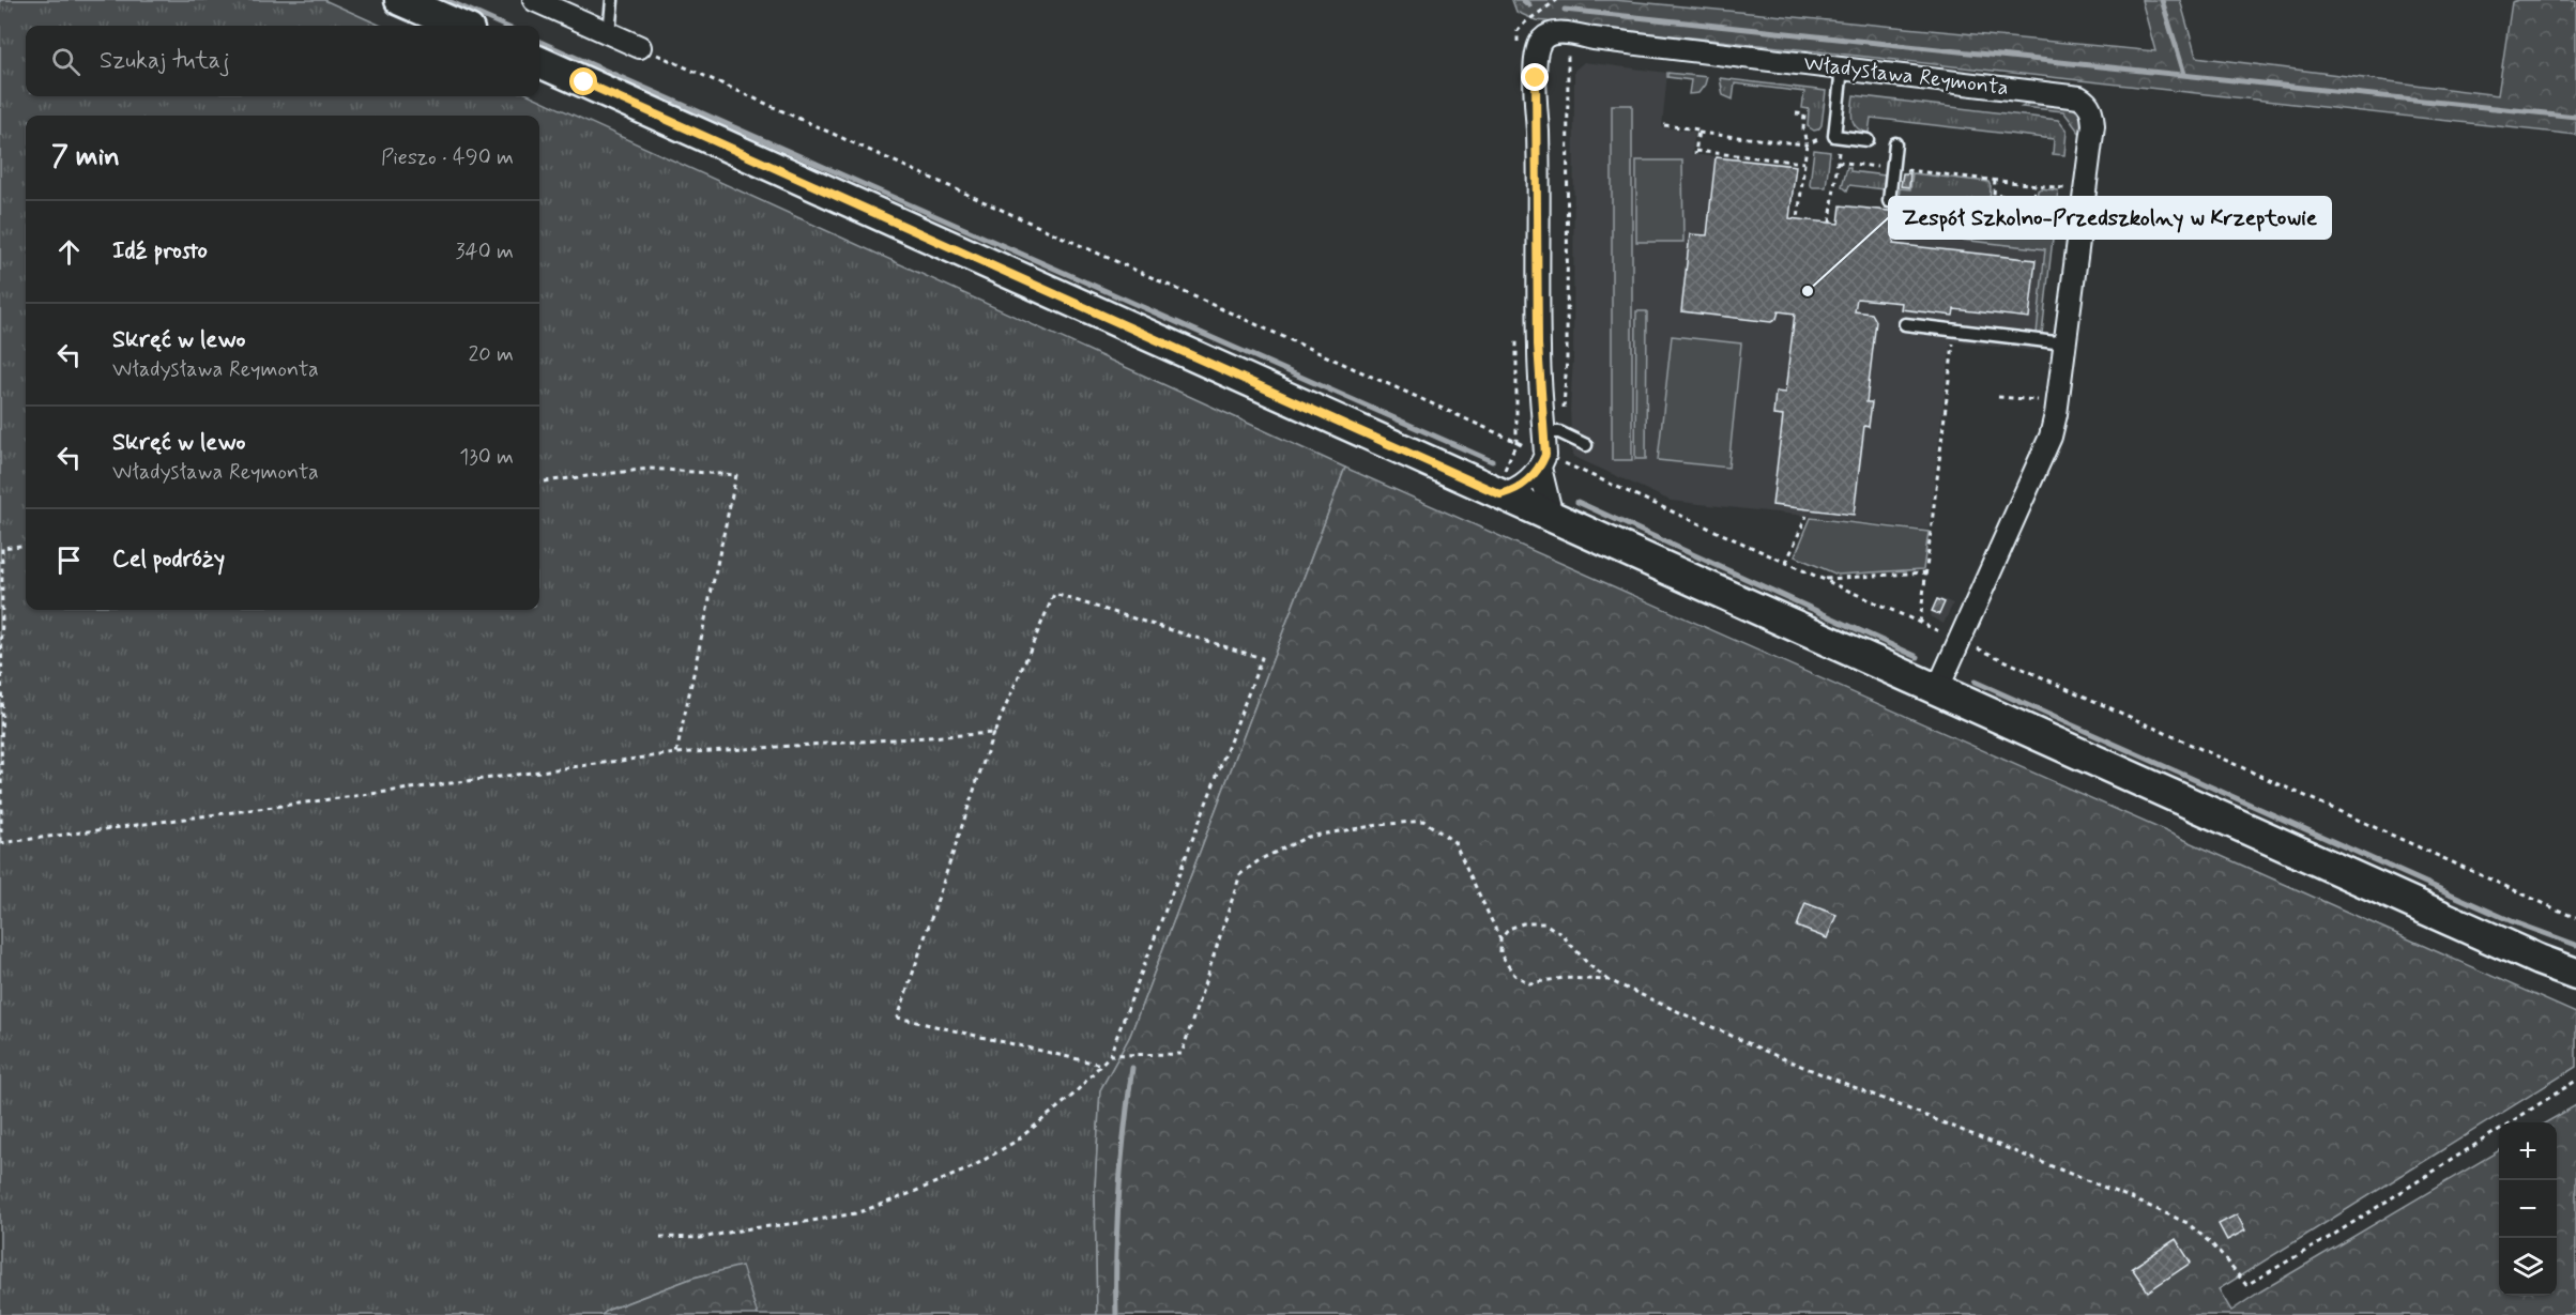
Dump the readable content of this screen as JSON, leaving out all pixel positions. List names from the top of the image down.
{
  "streets": {
    "street": ["Władysława Reymonta"]
  },
  "places": ["Zespół Szkolno-Przedszkolny w Krzeptowie"],
  "page": {
    "search": "Szukaj tutaj",
    "heading": ["7 min", "Pieszo · 490 m"],
    "list": [
      ["Idź prosto", "340 m"],
      ["Skręć w lewo", "Władysława Reymonta", "20 m"],
      ["Skręć w lewo", "Władysława Reymonta", "130 m"],
      "Cel podróży"
    ],
    "map_buttons": ["+", "−"]
  }
}
